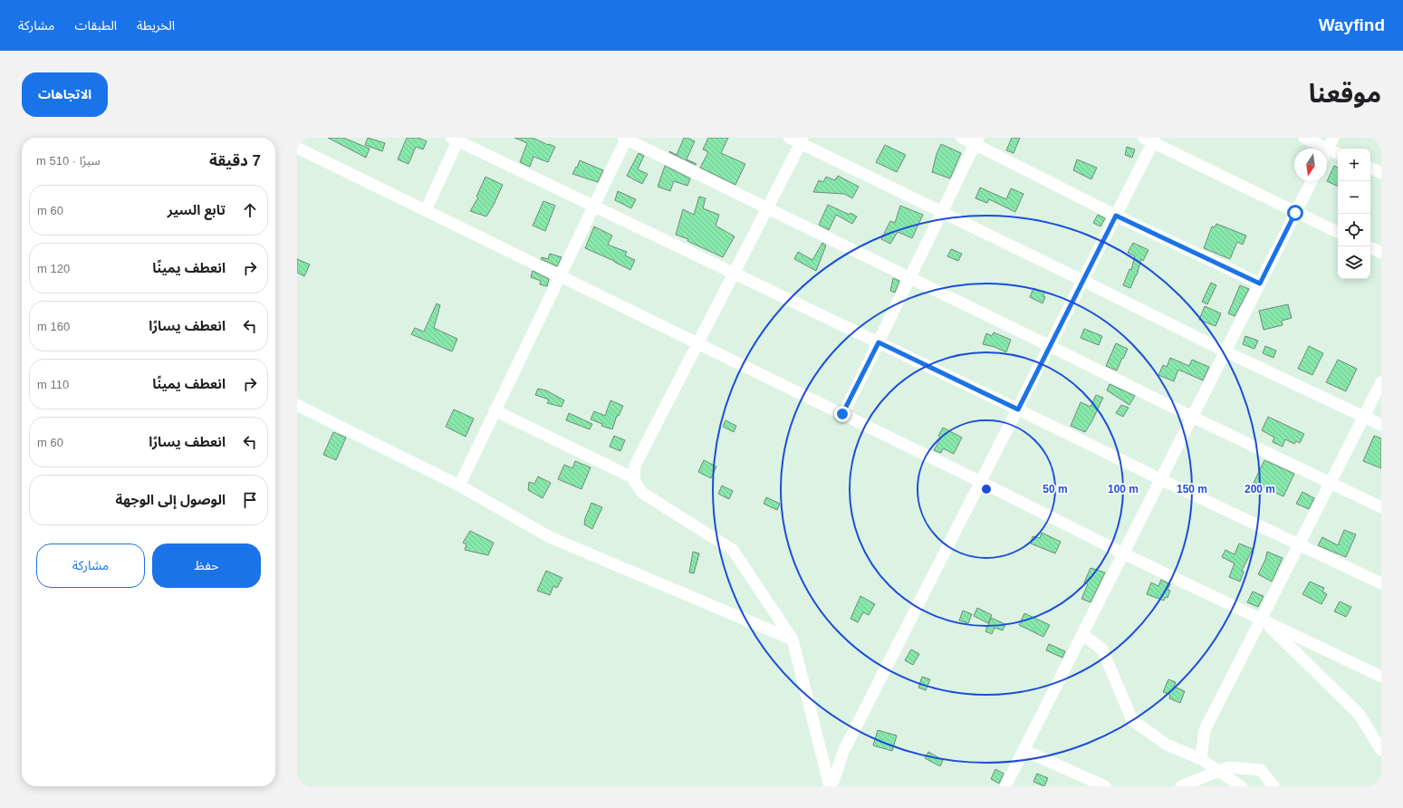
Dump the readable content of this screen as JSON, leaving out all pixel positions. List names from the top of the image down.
{
  "north": "bottom",
  "page": {
    "header": "Wayfind",
    "nav": ["الخريطة", "الطبقات", "مشاركة"],
    "title": "موقعنا",
    "buttons": [
      "الاتجاهات",
      ["حفظ", "مشاركة"]
    ],
    "heading": ["7 دقيقة", "سيرًا · 510 m"],
    "map_buttons": ["+", "−"],
    "list": [
      ["تابع السير", "60 m"],
      ["انعطف يمينًا", "120 m"],
      ["انعطف يسارًا", "160 m"],
      ["انعطف يمينًا", "110 m"],
      ["انعطف يسارًا", "60 m"],
      "الوصول إلى الوجهة"
    ]
  },
  "rings": [
    "50 m",
    "100 m",
    "150 m",
    "200 m"
  ]
}
